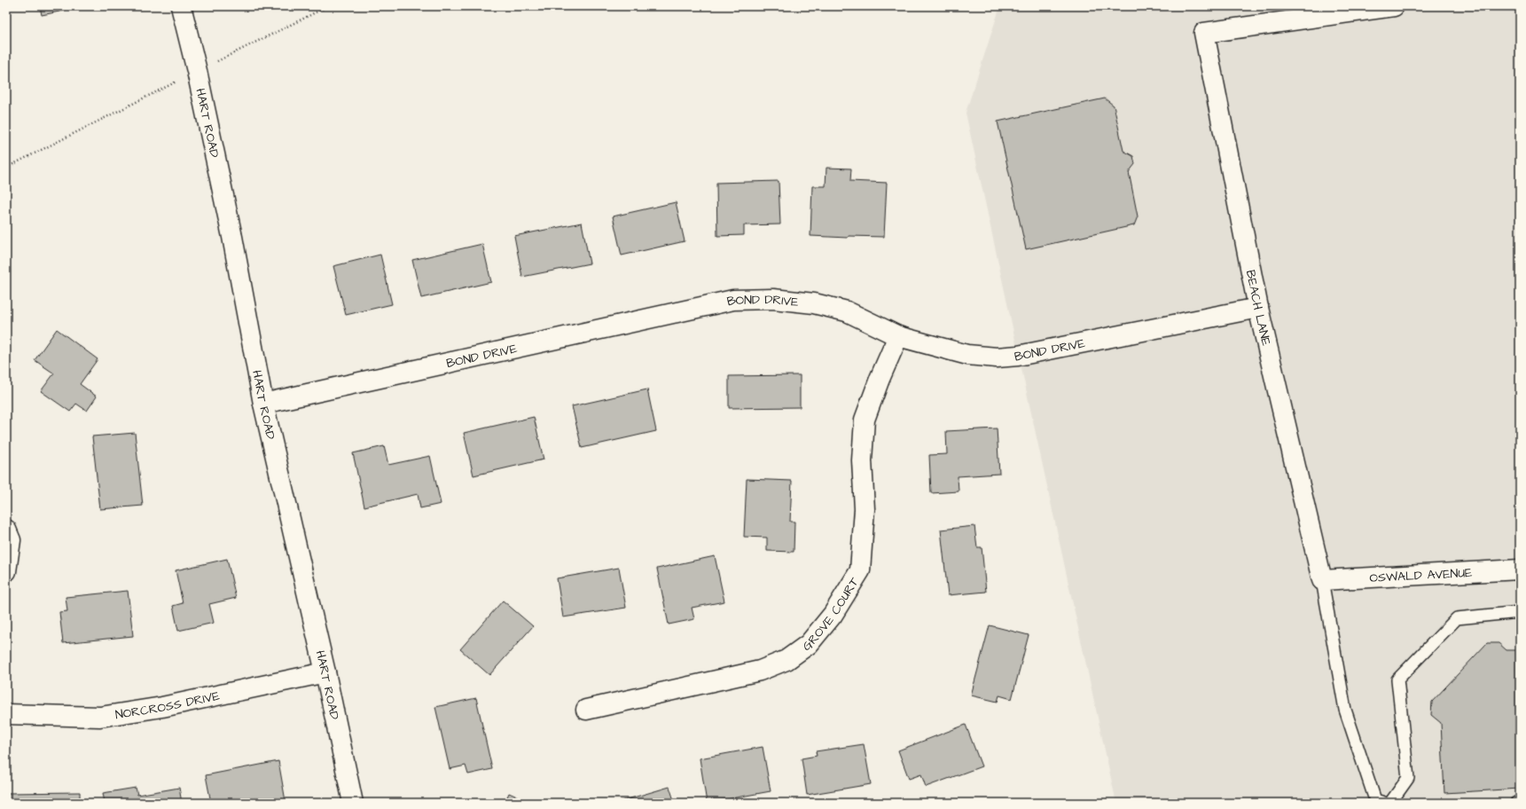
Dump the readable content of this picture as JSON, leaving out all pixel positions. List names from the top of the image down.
{
  "streets": {
    "street": [
      "HART ROAD",
      "BOND DRIVE",
      "BEACH LANE",
      "OSWALD AVENUE",
      "GROVE COURT",
      "NORCROSS DRIVE"
    ]
  },
  "crossings": [
    ["HART ROAD", "BOND DRIVE"],
    ["HART ROAD", "NORCROSS DRIVE"],
    ["BOND DRIVE", "BEACH LANE"],
    ["BOND DRIVE", "GROVE COURT"],
    ["BEACH LANE", "OSWALD AVENUE"]
  ]
}
